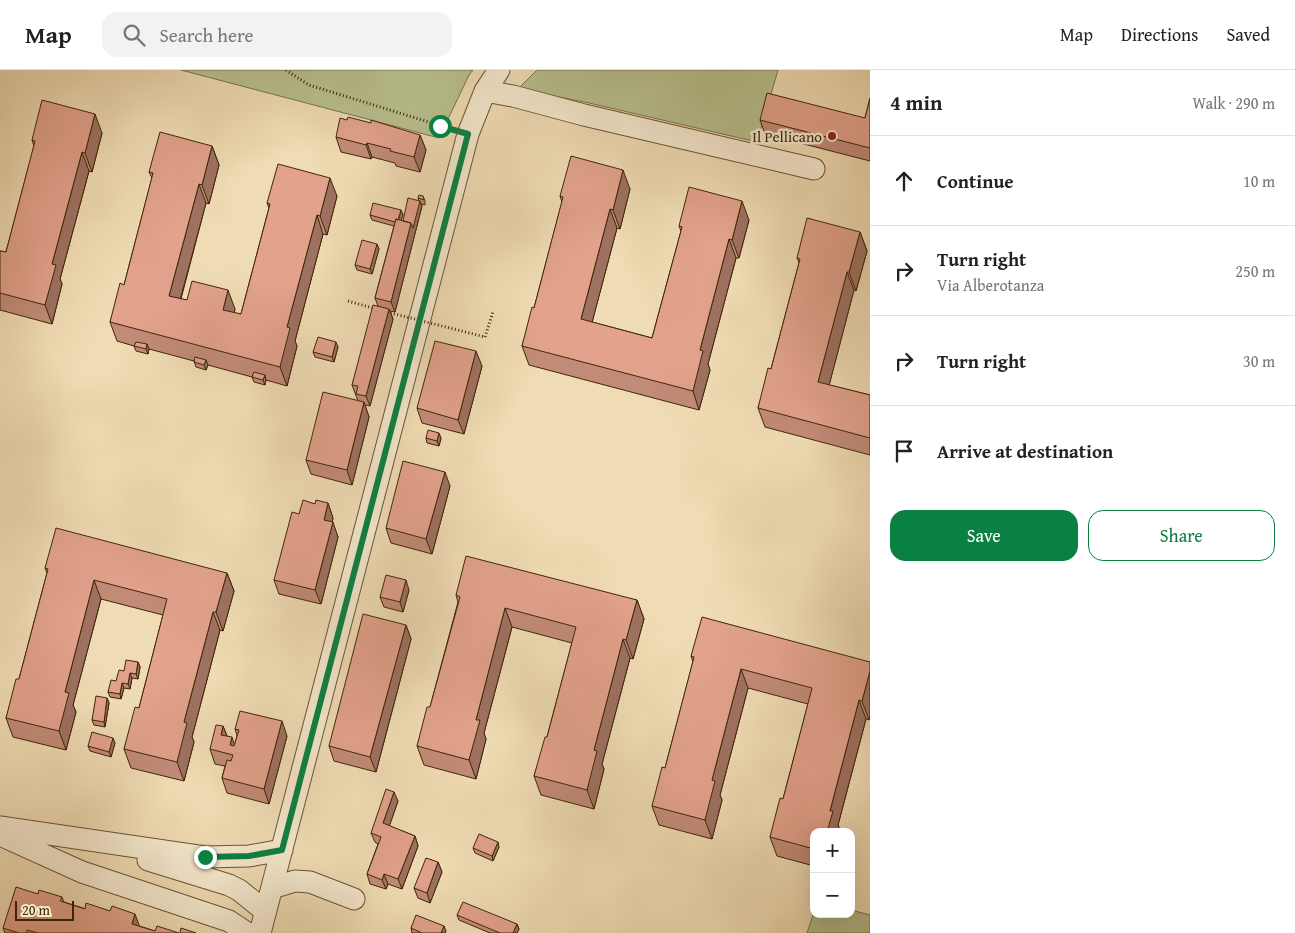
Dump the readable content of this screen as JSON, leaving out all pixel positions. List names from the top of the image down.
{
  "places": ["Il Pellicano"],
  "scale_bar": "20 m",
  "page": {
    "header": "Map",
    "search": "Search here",
    "nav": ["Map", "Directions", "Saved"],
    "heading": ["4 min", "Walk · 290 m"],
    "list": [
      ["Continue", "10 m"],
      ["Turn right", "Via Alberotanza", "250 m"],
      ["Turn right", "30 m"],
      "Arrive at destination"
    ],
    "buttons": ["Save", "Share"],
    "map_buttons": ["+", "−"],
    "scale": "20 m"
  }
}
